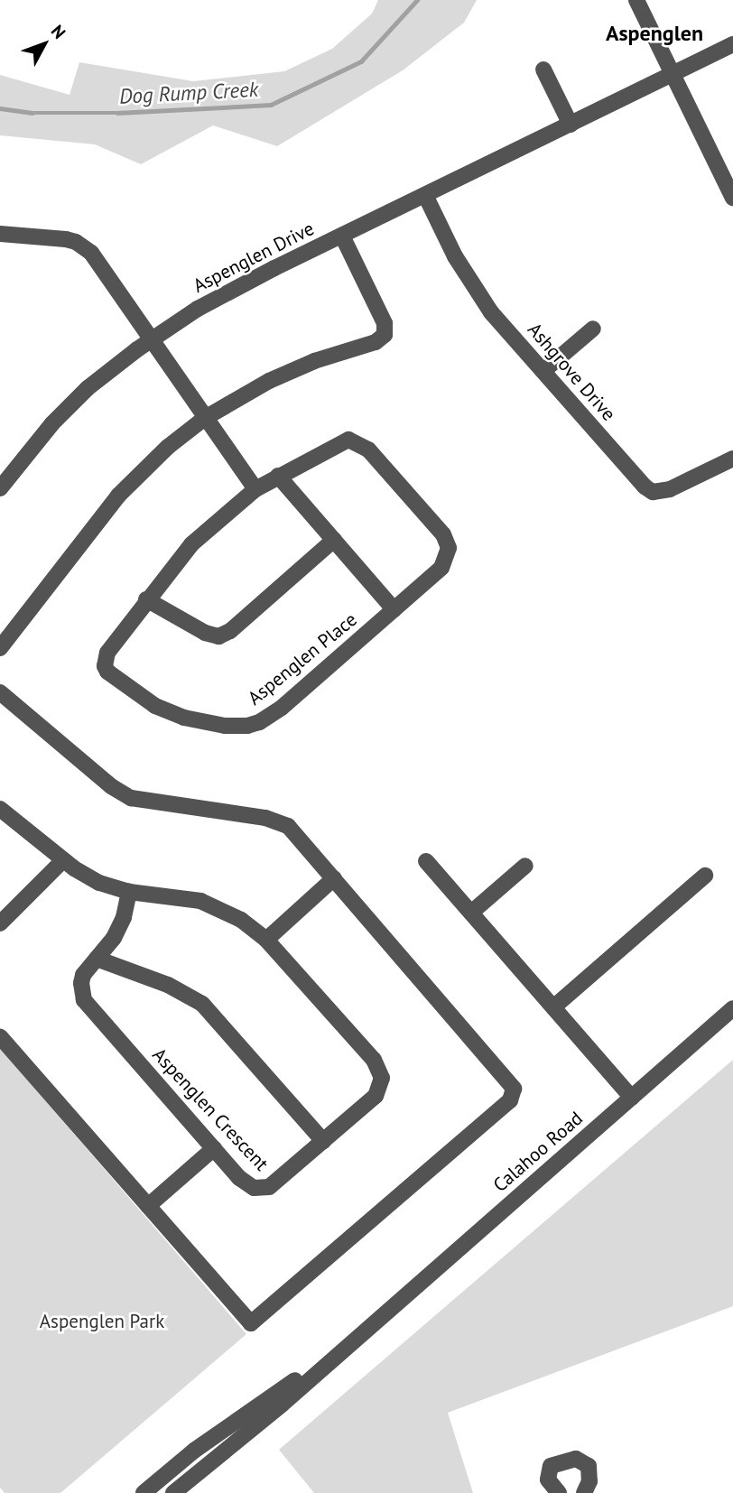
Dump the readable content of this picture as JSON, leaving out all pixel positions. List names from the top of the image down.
{
  "streets": {
    "street": [
      "Aspenglen Drive",
      "Ashgrove Drive",
      "Aspenglen Place",
      "Aspenglen Crescent",
      "Calahoo Road"
    ]
  },
  "crossings": [
    ["Aspenglen Drive", "Ashgrove Drive"]
  ],
  "districts": ["Aspenglen"],
  "water": ["Dog Rump Creek"],
  "parks": ["Aspenglen Park"],
  "north": "top right"
}
